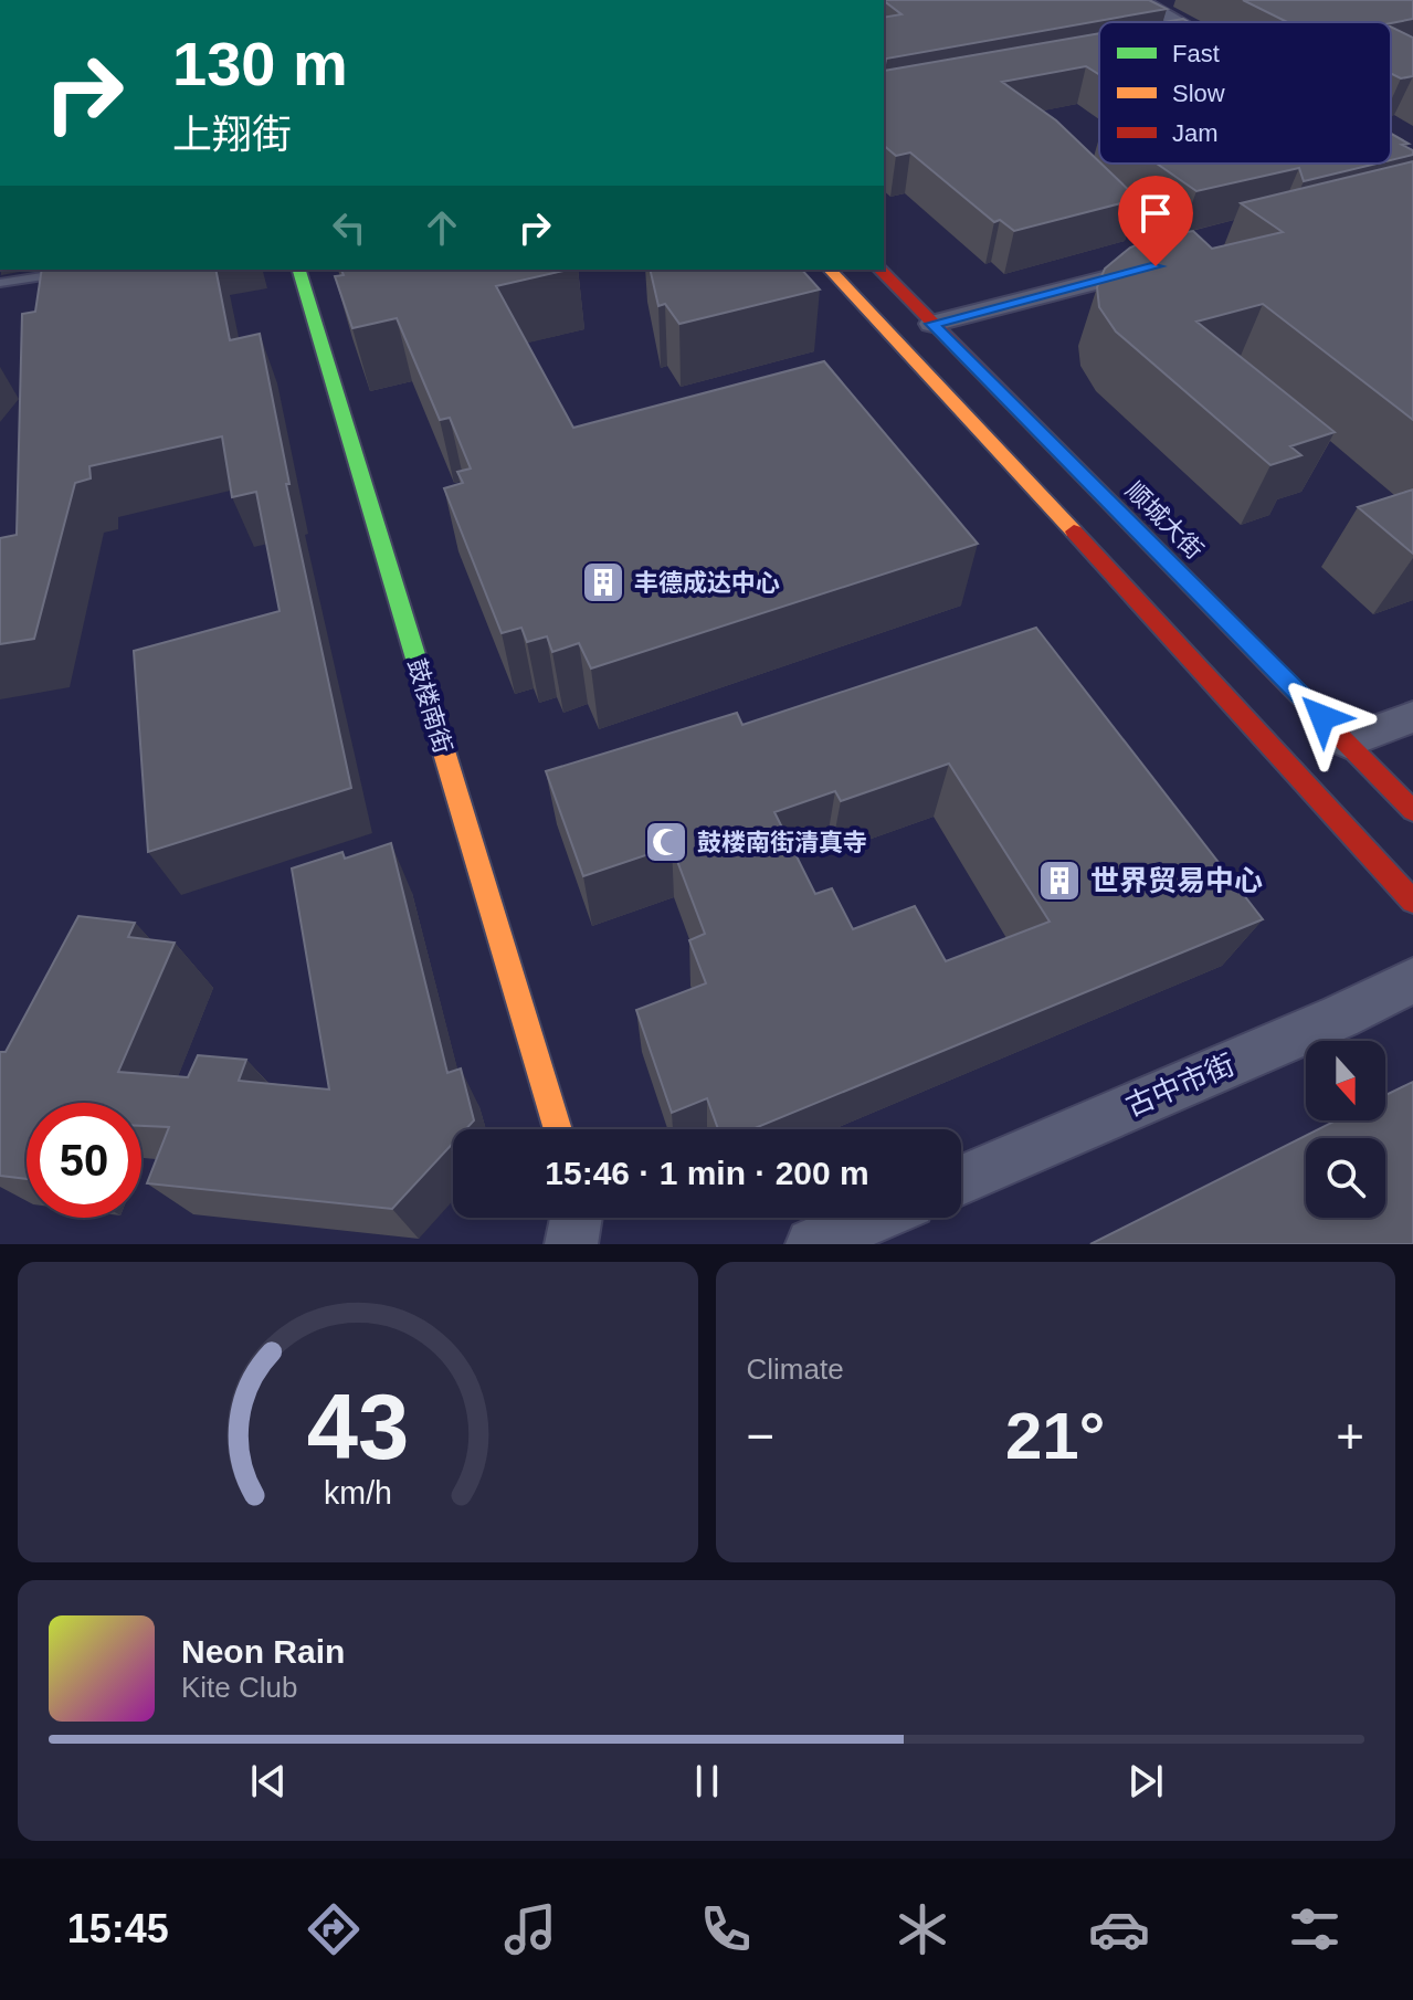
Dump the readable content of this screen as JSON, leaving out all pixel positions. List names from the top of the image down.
{
  "streets": {
    "main road": ["顺城大街", "鼓楼南街"],
    "street": ["古中市街"]
  },
  "places": {
    "building": ["丰德成达中心", "世界贸易中心"],
    "mosque": ["鼓楼南街清真寺"]
  },
  "legend": ["Fast", "Slow", "Jam"],
  "north": "bottom",
  "page": {
    "turn": ["130 m", "上翔街"],
    "limit": "50",
    "trip": "15:46 · 1 min · 200 m",
    "tile": "Climate",
    "heat": ["−", "21°", "+"],
    "song": ["Neon Rain", "Kite Club"],
    "tabs": "15:45",
    "gauge": ["43", "km/h"]
  }
}
